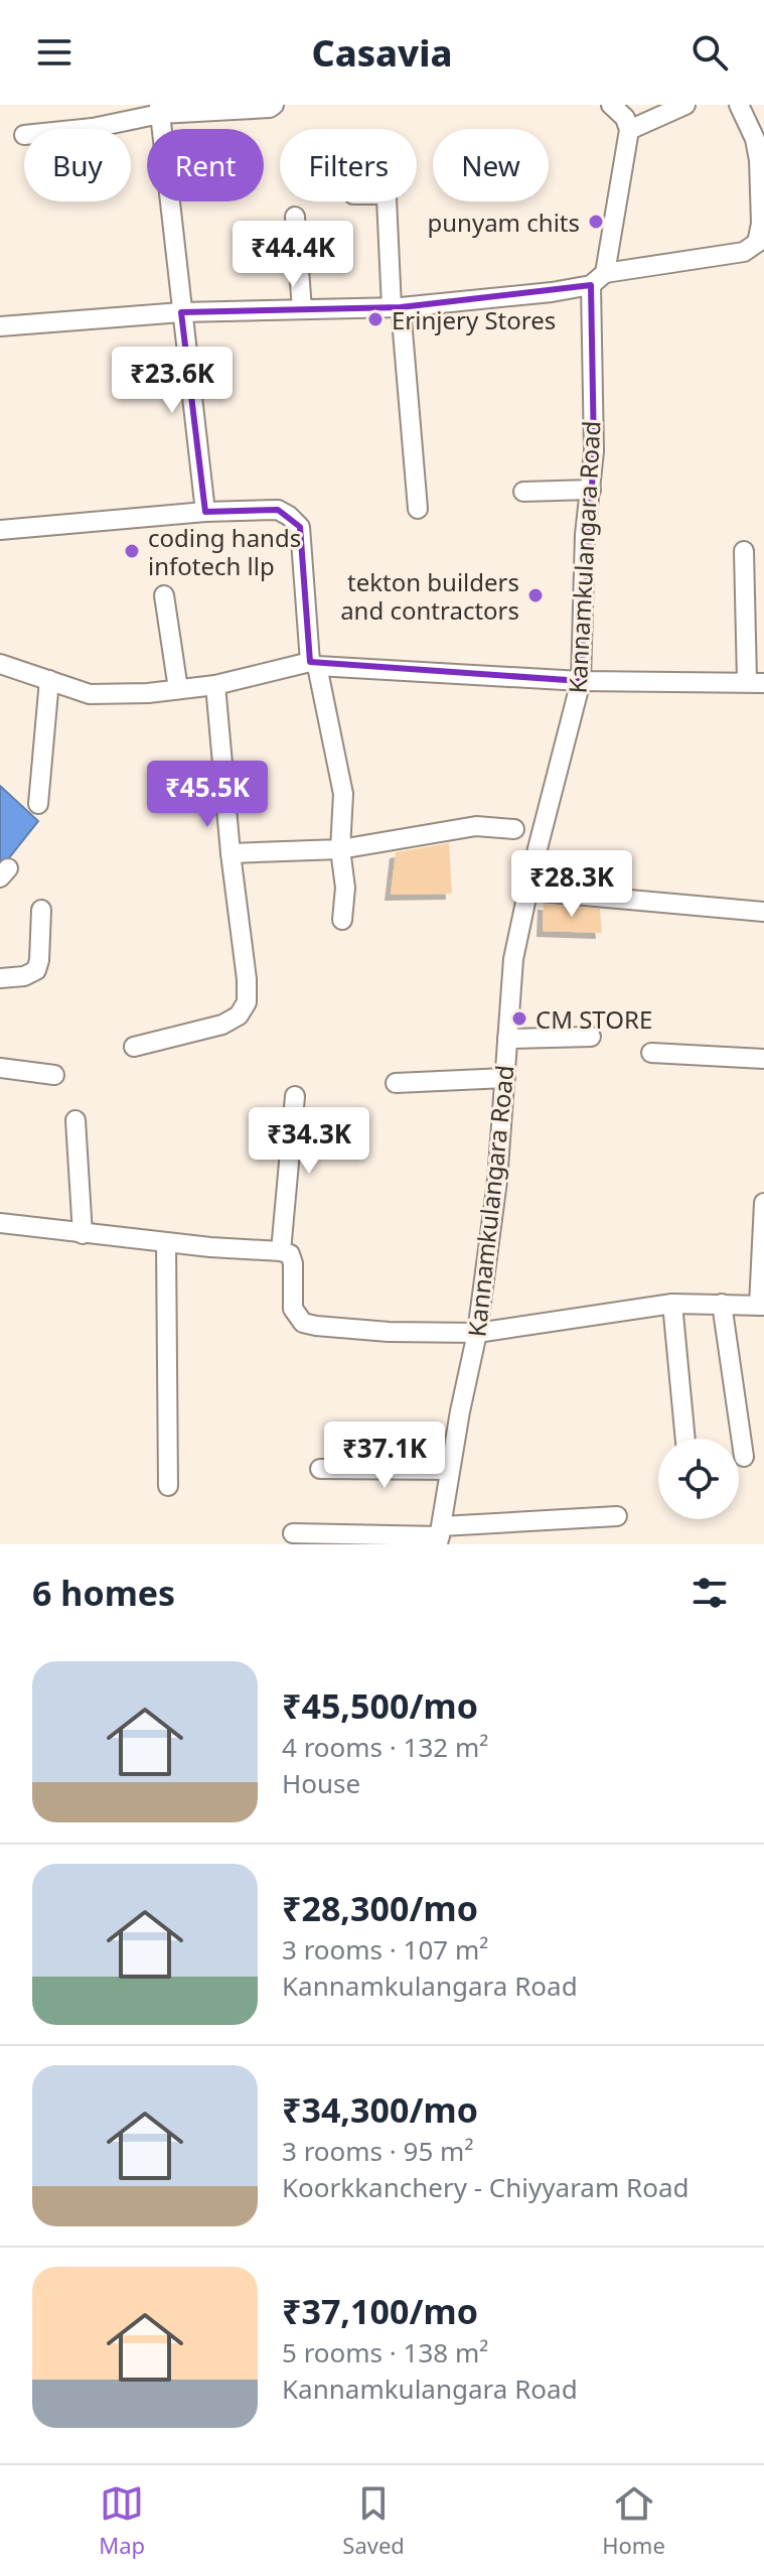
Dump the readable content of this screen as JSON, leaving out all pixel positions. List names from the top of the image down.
{
  "streets": {
    "street": ["Kannamkulangara Road"]
  },
  "places": [
    "punyam chits",
    "Erinjery Stores",
    "coding hands infotech llp",
    "tekton builders and contractors",
    "CM STORE"
  ],
  "page": {
    "header": "Casavia",
    "chip": [
      "Buy",
      "Rent",
      "Filters",
      "New"
    ],
    "price": [
      "₹44.4K",
      "₹23.6K",
      "₹45.5K",
      "₹28.3K",
      "₹34.3K",
      "₹37.1K"
    ],
    "heading": "6 homes",
    "list": [
      {
        "name": "₹45,500/mo",
        "note": "4 rooms · 132 m² · House"
      },
      {
        "name": "₹28,300/mo",
        "note": "3 rooms · 107 m² · Kannamkulangara Road"
      },
      {
        "name": "₹34,300/mo",
        "note": "3 rooms · 95 m² · Koorkkanchery - Chiyyaram Road"
      },
      {
        "name": "₹37,100/mo",
        "note": "5 rooms · 138 m² · Kannamkulangara Road"
      }
    ],
    "tabs": ["Map", "Saved", "Home"]
  }
}
